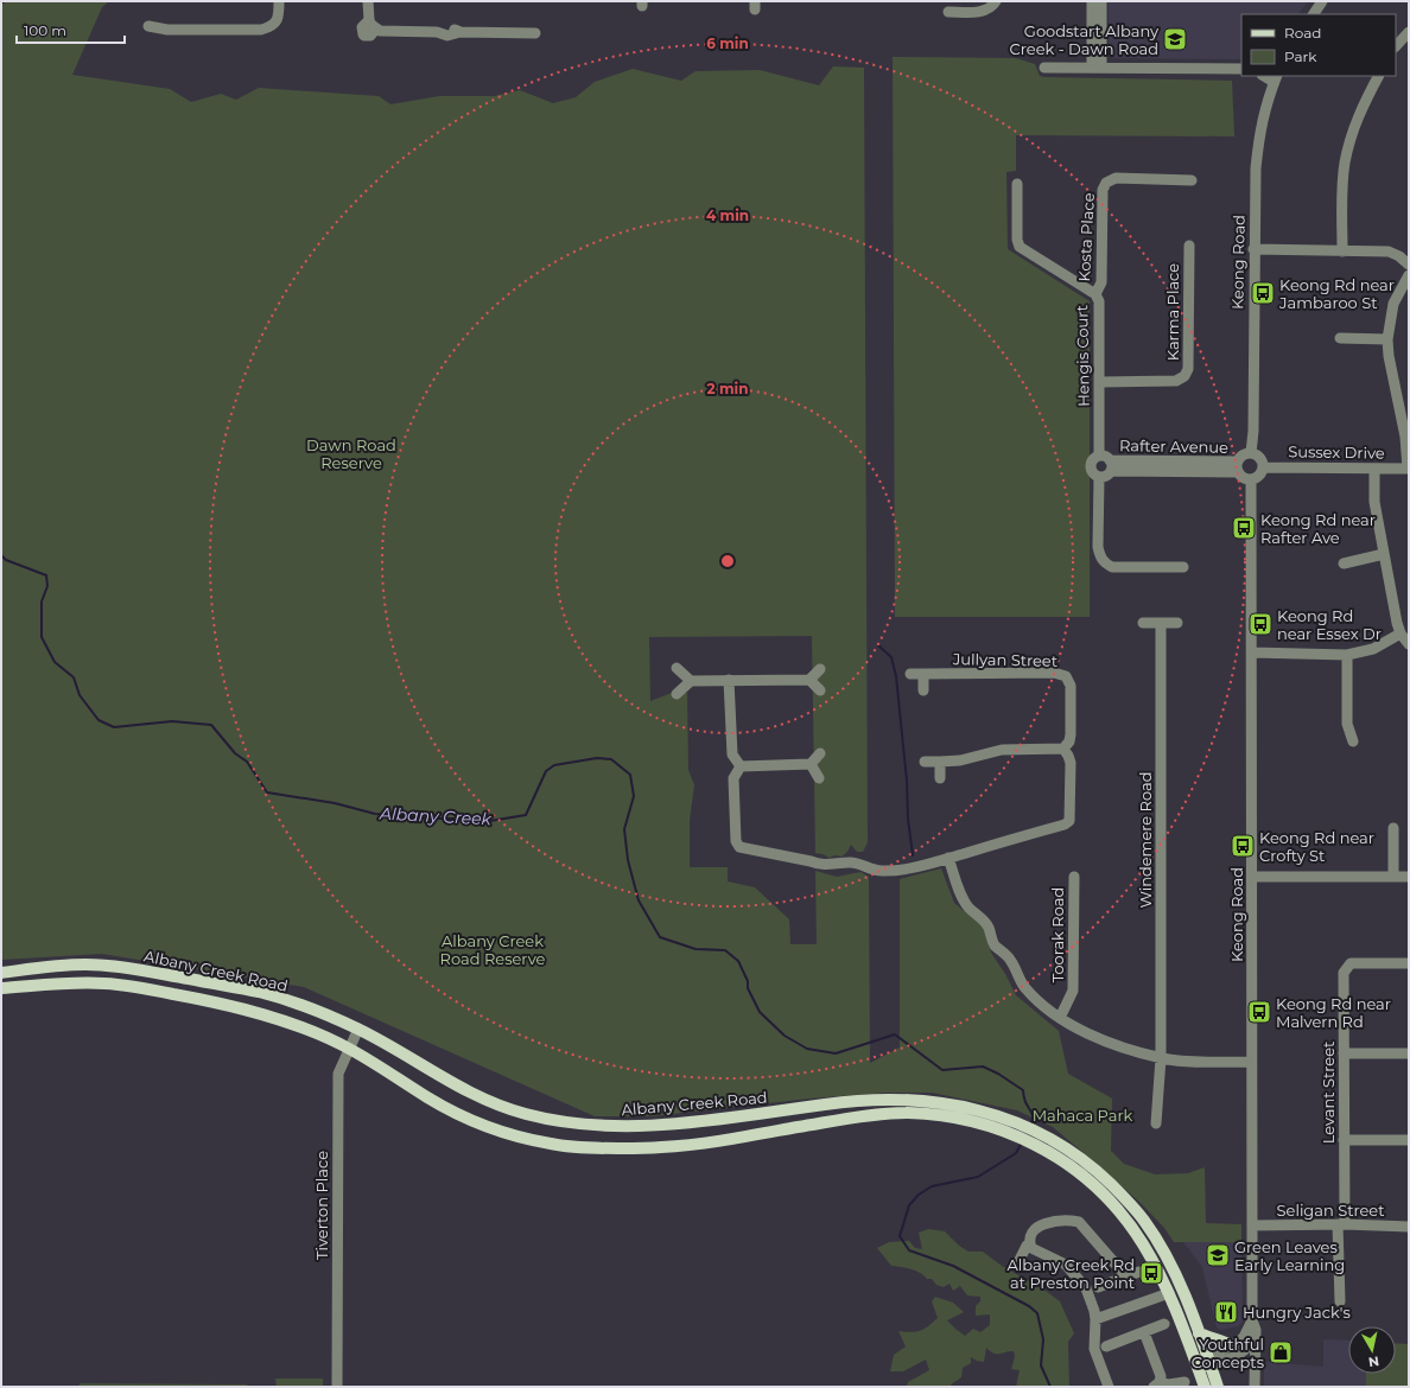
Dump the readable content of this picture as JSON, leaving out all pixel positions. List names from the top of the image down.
{
  "streets": {
    "main road": ["Albany Creek Road"],
    "street": [
      "Kosta Place",
      "Keong Road",
      "Karma Place",
      "Hengis Court",
      "Rafter Avenue",
      "Sussex Drive",
      "Jullyan Street",
      "Windemere Road",
      "Toorak Road",
      "Levant Street",
      "Tiverton Place",
      "Seligan Street"
    ]
  },
  "crossings": [
    ["Kosta Place", "Hengis Court"],
    ["Keong Road", "Rafter Avenue"],
    ["Keong Road", "Sussex Drive"],
    ["Keong Road", "Seligan Street"],
    ["Karma Place", "Hengis Court"],
    ["Hengis Court", "Rafter Avenue"],
    ["Rafter Avenue", "Sussex Drive"],
    ["Albany Creek Road", "Tiverton Place"],
    ["Levant Street", "Seligan Street"]
  ],
  "water": ["Albany Creek"],
  "parks": ["Dawn Road Reserve", "Albany Creek Road Reserve", "Mahaca Park"],
  "places": {
    "school or university": ["Goodstart Albany Creek - Dawn Road", "Green Leaves Early Learning"],
    "bus stop": [
      "Keong Rd near Jambaroo St",
      "Keong Rd near Rafter Ave",
      "Keong Rd near Essex Dr",
      "Keong Rd near Crofty St",
      "Keong Rd near Malvern Rd",
      "Albany Creek Rd at Preston Point"
    ],
    "restaurant": ["Hungry Jack's"],
    "shop": ["Youthful Concepts"]
  },
  "legend": ["Road", "Park"],
  "scale_bar": "100 m",
  "north": "bottom",
  "rings": ["6 min", "4 min", "2 min"]
}
